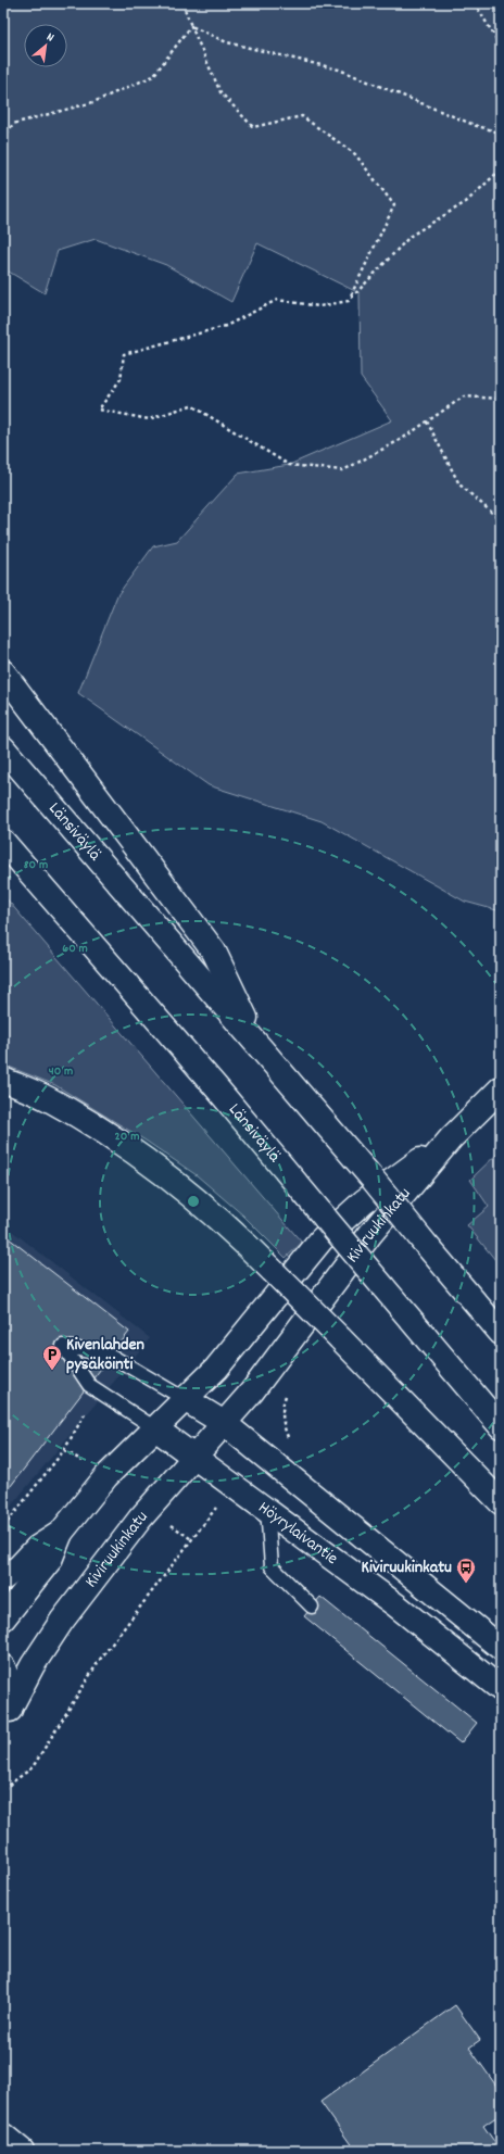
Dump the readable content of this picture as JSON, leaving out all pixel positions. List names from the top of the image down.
{
  "streets": {
    "main road": ["Länsiväylä", "Kiviruukinkatu", "Höyrylaivantie"]
  },
  "crossings": [
    ["Kiviruukinkatu", "Höyrylaivantie"]
  ],
  "places": {
    "parking": ["Kivenlahden pysäköinti"],
    "bus stop": ["Kiviruukinkatu"]
  },
  "north": "top right",
  "rings": [
    "80 m",
    "60 m",
    "40 m",
    "20 m"
  ]
}
